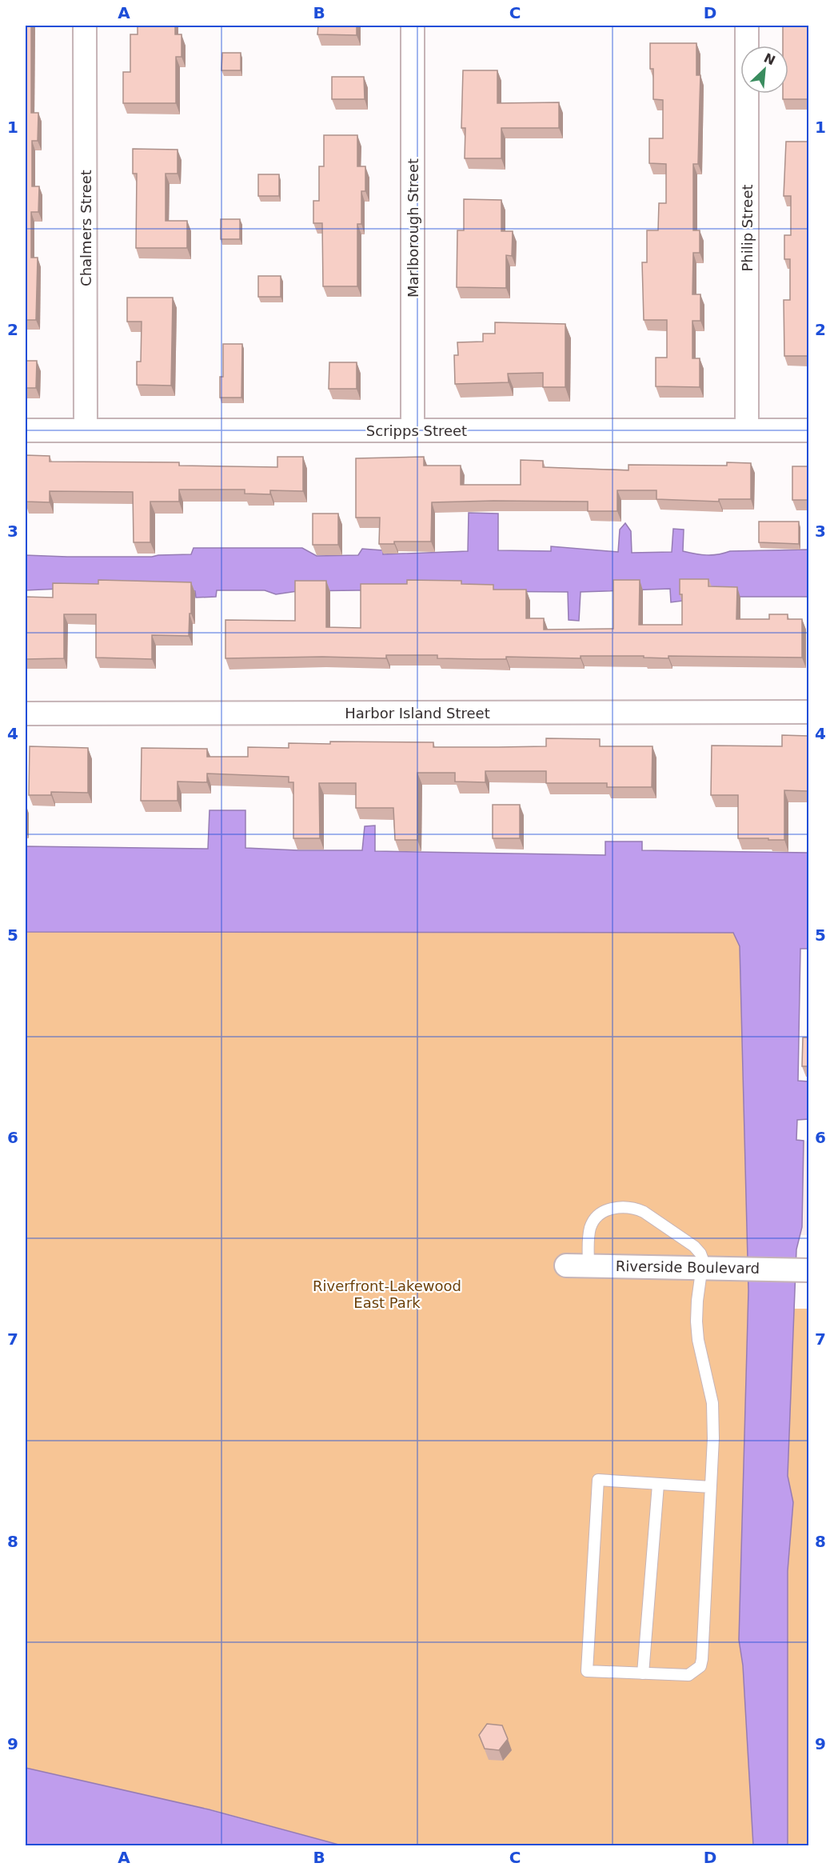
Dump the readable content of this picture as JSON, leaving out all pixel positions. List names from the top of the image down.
{
  "streets": {
    "street": [
      "Chalmers Street",
      "Marlborough Street",
      "Philip Street",
      "Scripps Street",
      "Harbor Island Street",
      "Riverside Boulevard"
    ]
  },
  "crossings": [
    ["Chalmers Street", "Scripps Street"],
    ["Marlborough Street", "Scripps Street"],
    ["Philip Street", "Scripps Street"]
  ],
  "parks": ["Riverfront-Lakewood East Park"],
  "north": "top right",
  "grid": {
    "columns": [
      "A",
      "B",
      "C",
      "D"
    ],
    "rows": [
      "1",
      "2",
      "3",
      "4",
      "5",
      "6",
      "7",
      "8",
      "9"
    ]
  }
}
